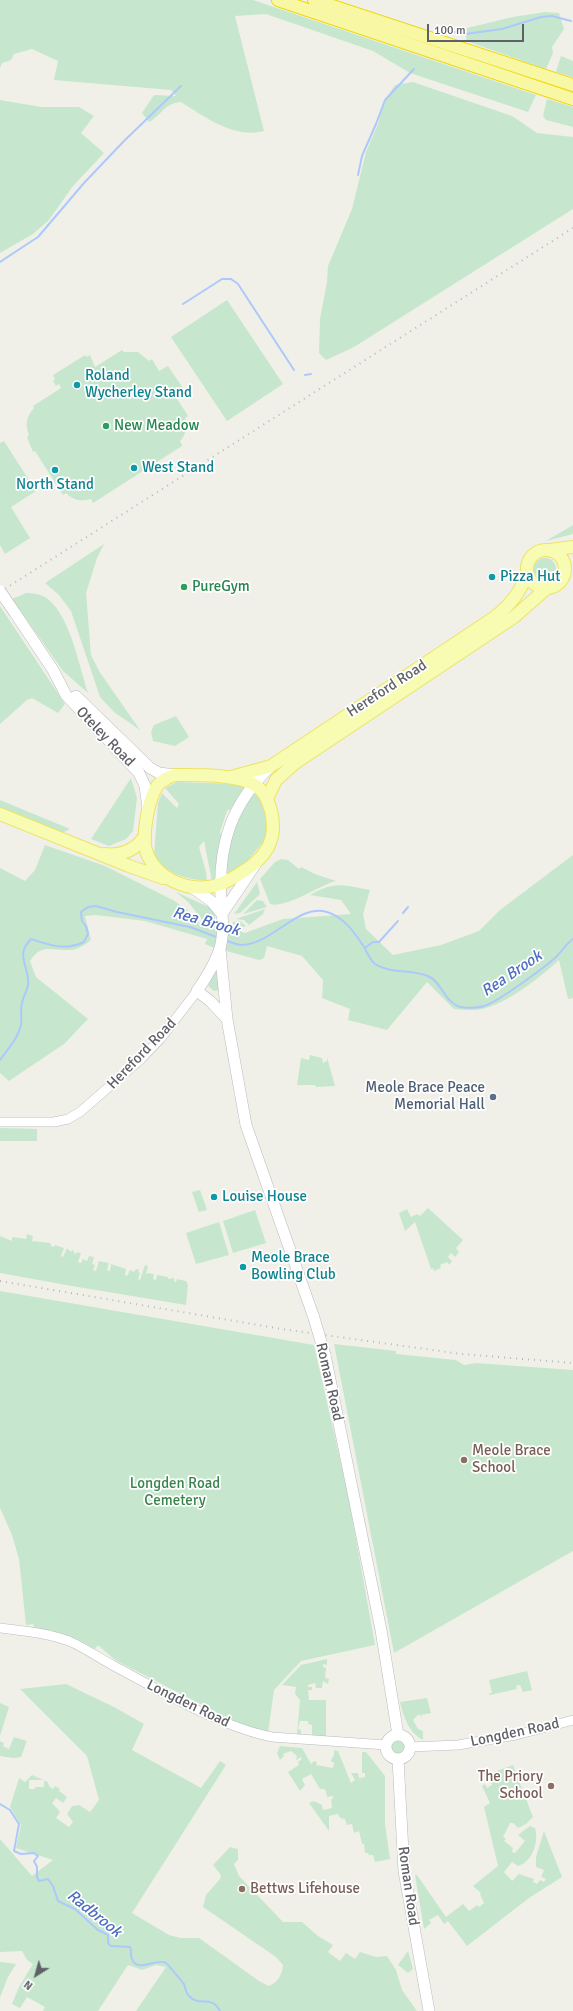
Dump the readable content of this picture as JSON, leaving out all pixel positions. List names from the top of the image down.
{
  "streets": {
    "main road": ["Hereford Road", "Oteley Road", "Roman Road"],
    "street": ["Longden Road"]
  },
  "crossings": [
    ["Hereford Road", "Roman Road"],
    ["Roman Road", "Longden Road"]
  ],
  "water": ["Rea Brook", "Radbrook"],
  "parks": ["Longden Road Cemetery"],
  "places": [
    "Roland Wycherley Stand",
    "New Meadow",
    "West Stand",
    "North Stand",
    "Pizza Hut",
    "PureGym",
    "Meole Brace Peace Memorial Hall",
    "Louise House",
    "Meole Brace Bowling Club",
    "Meole Brace School",
    "The Priory School",
    "Bettws Lifehouse"
  ],
  "scale_bar": "100 m",
  "north": "bottom left"
}
